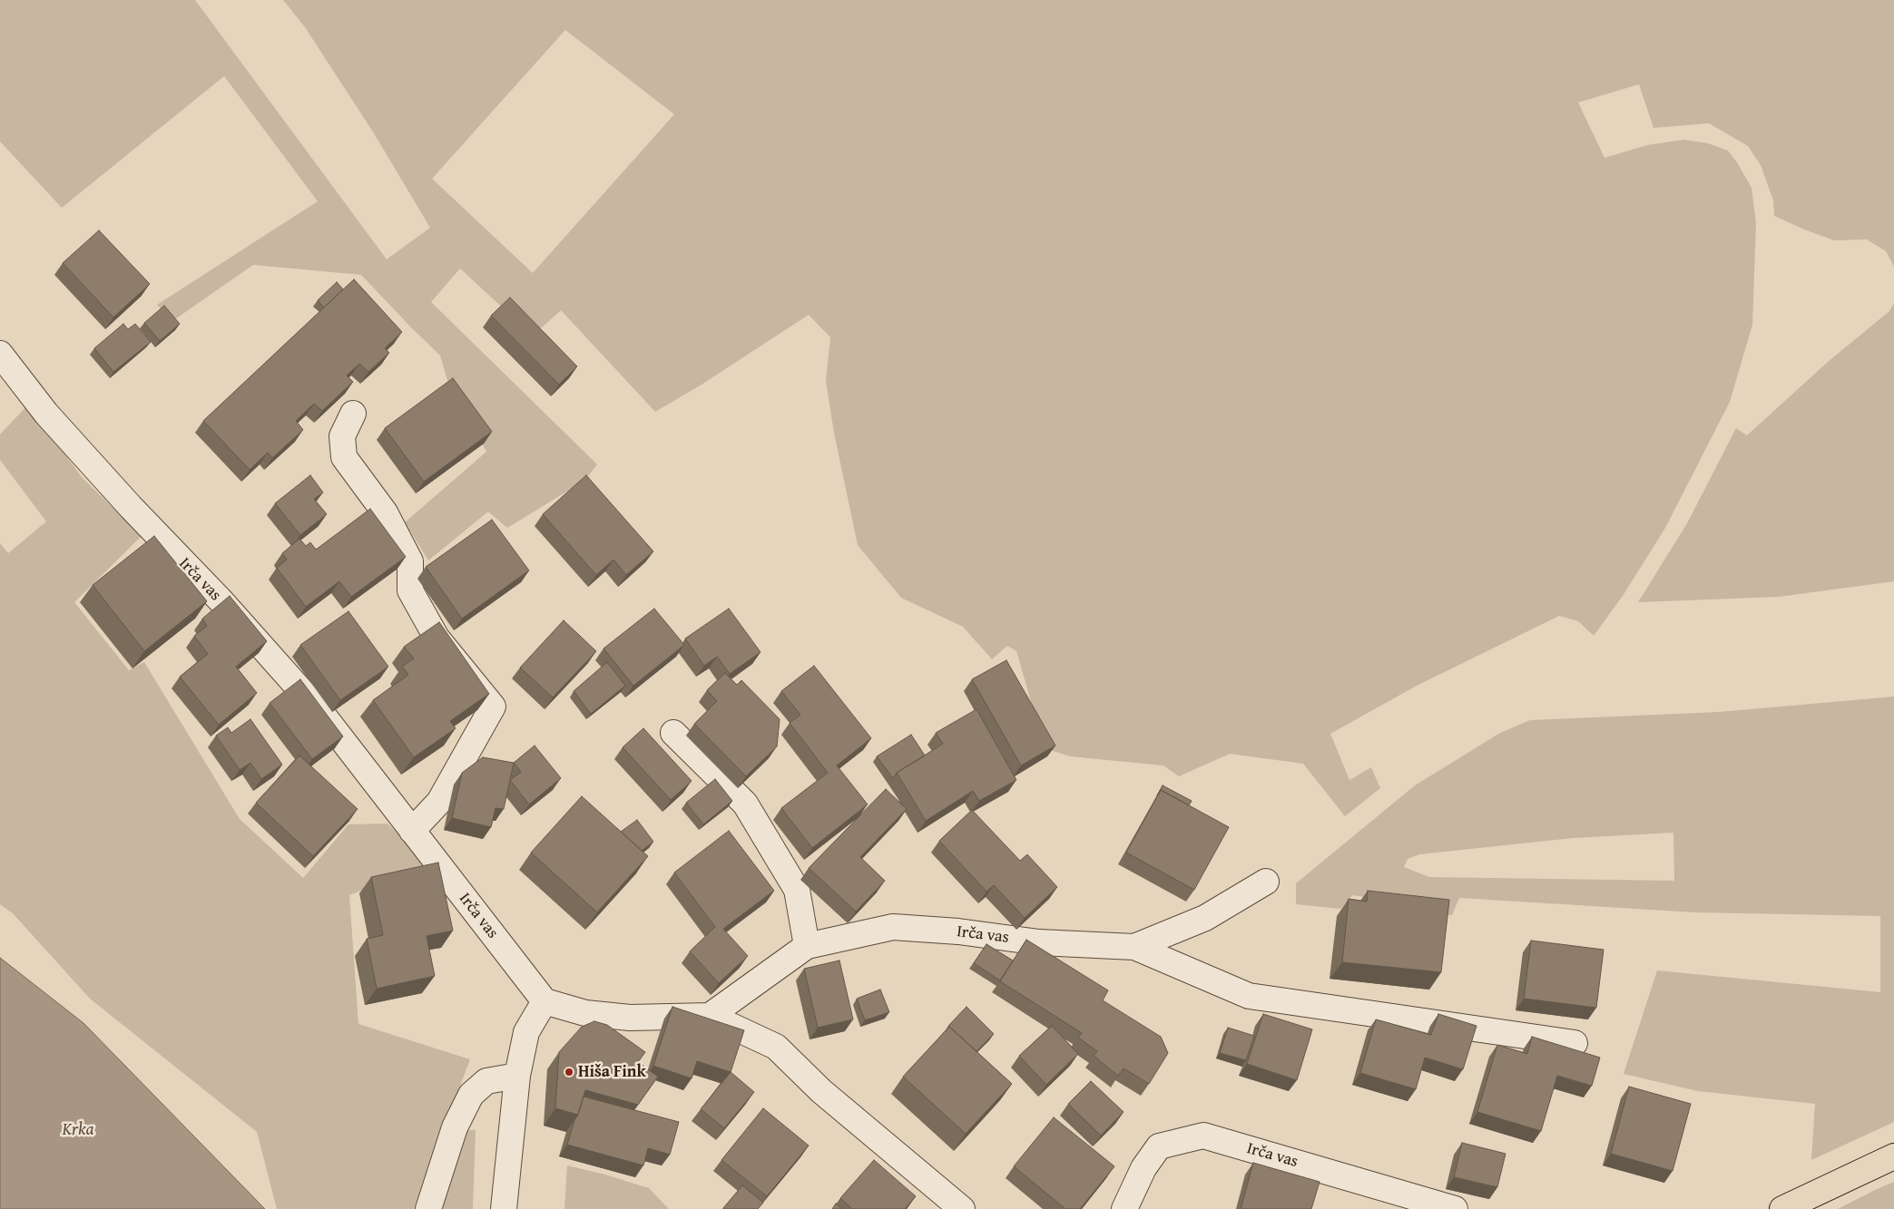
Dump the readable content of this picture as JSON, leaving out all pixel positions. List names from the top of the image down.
{
  "streets": {
    "street": ["Irča vas"]
  },
  "water": ["Krka"],
  "places": ["Hiša Fink"]
}
